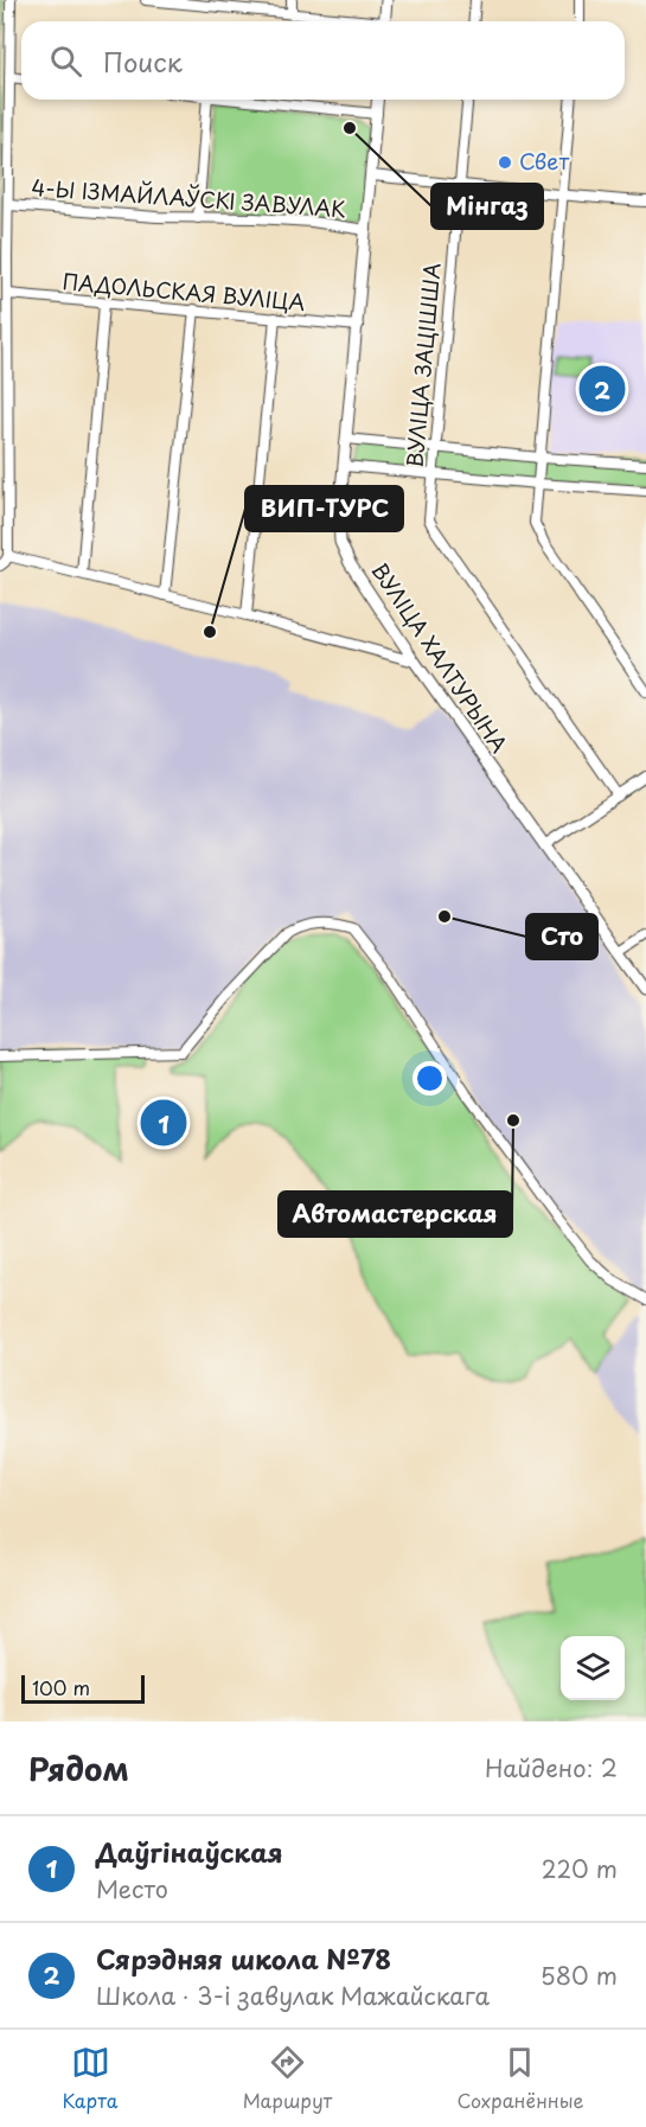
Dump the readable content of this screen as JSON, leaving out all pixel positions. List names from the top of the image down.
{
  "streets": {
    "street": [
      "4-Ы ІЗМАЙЛАЎСКІ ЗАВУЛАК",
      "ПАДОЛЬСКАЯ ВУЛІЦА",
      "ВУЛІЦА ЗАЦІШША",
      "ВУЛІЦА ХАЛТУРЫНА"
    ]
  },
  "crossings": [
    ["4-Ы ІЗМАЙЛАЎСКІ ЗАВУЛАК", "ВУЛІЦА ХАЛТУРЫНА"],
    ["ПАДОЛЬСКАЯ ВУЛІЦА", "ВУЛІЦА ХАЛТУРЫНА"]
  ],
  "places": [
    "Мінгаз",
    "Свет",
    "ВИП-ТУРС",
    "Сто",
    "Автомастерская"
  ],
  "scale_bar": "100 m",
  "page": {
    "search": "Поиск",
    "pins": ["2", "1"],
    "scale": "100 m",
    "heading": ["Рядом", "Найдено: 2"],
    "list": [
      {
        "mark": "1",
        "name": "Даўгінаўская",
        "note": "Место",
        "value": "220 m"
      },
      {
        "mark": "2",
        "name": "Сярэдняя школа №78",
        "note": "Школа · 3-і завулак Мажайскага",
        "value": "580 m"
      }
    ],
    "nav": ["Карта", "Маршрут", "Сохранённые"]
  }
}
